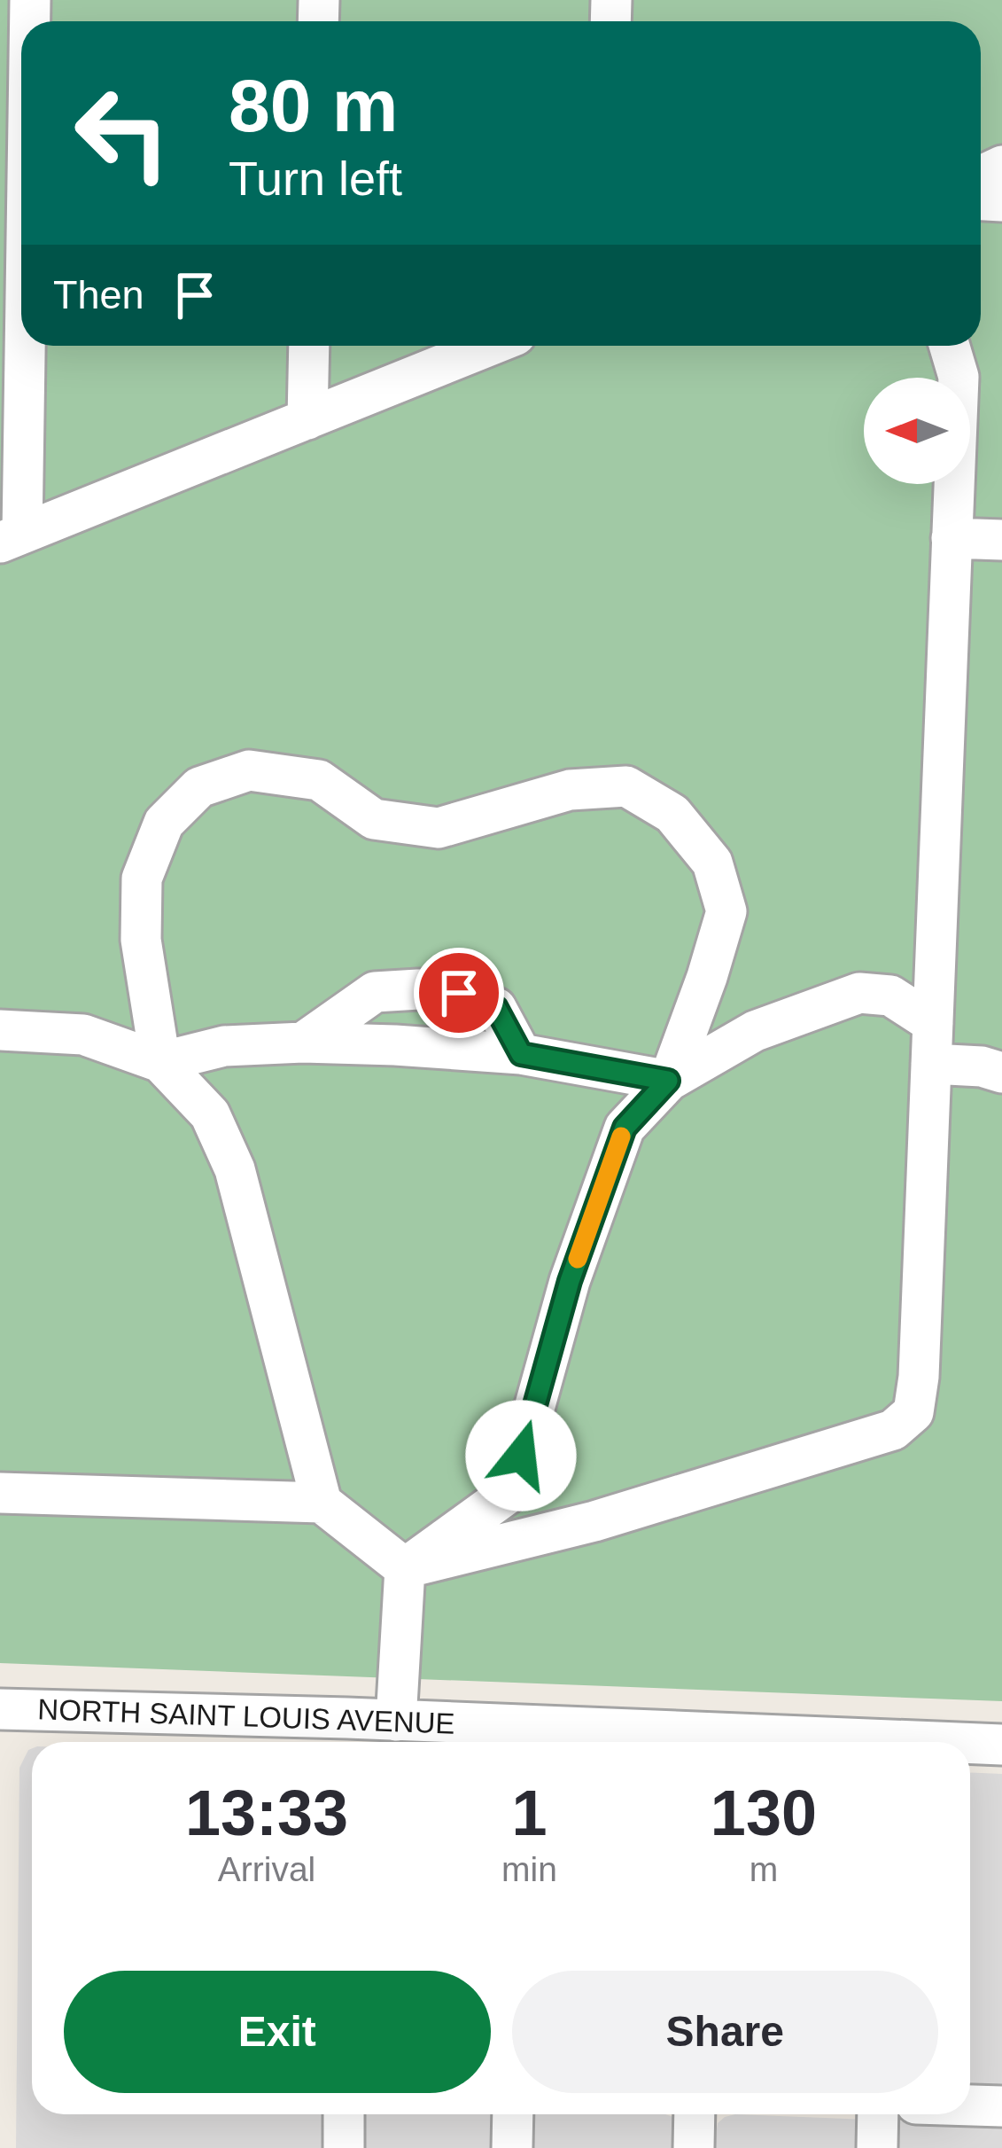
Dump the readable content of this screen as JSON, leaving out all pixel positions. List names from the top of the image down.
{
  "streets": {
    "street": ["NORTH SAINT LOUIS AVENUE"]
  },
  "north": "left",
  "page": {
    "turn": ["80 m", "Turn left"],
    "then": "Then",
    "eta": [
      "13:33",
      "Arrival",
      "1",
      "min",
      "130",
      "m"
    ],
    "buttons": ["Exit", "Share"]
  }
}
